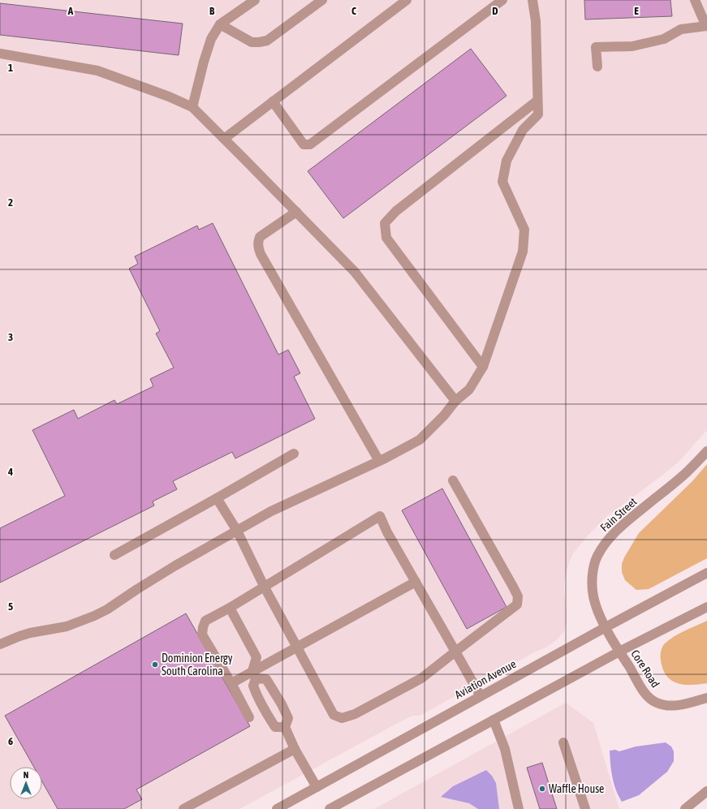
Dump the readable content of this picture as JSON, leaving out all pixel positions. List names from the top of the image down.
{
  "streets": {
    "street": ["Fain Street", "Core Road", "Aviation Avenue"]
  },
  "crossings": [
    ["Fain Street", "Core Road"],
    ["Fain Street", "Aviation Avenue"]
  ],
  "places": ["Dominion Energy South Carolina", "Waffle House"],
  "north": "top",
  "grid": {
    "columns": [
      "A",
      "B",
      "C",
      "D",
      "E"
    ],
    "rows": [
      "1",
      "2",
      "3",
      "4",
      "5",
      "6"
    ]
  }
}
